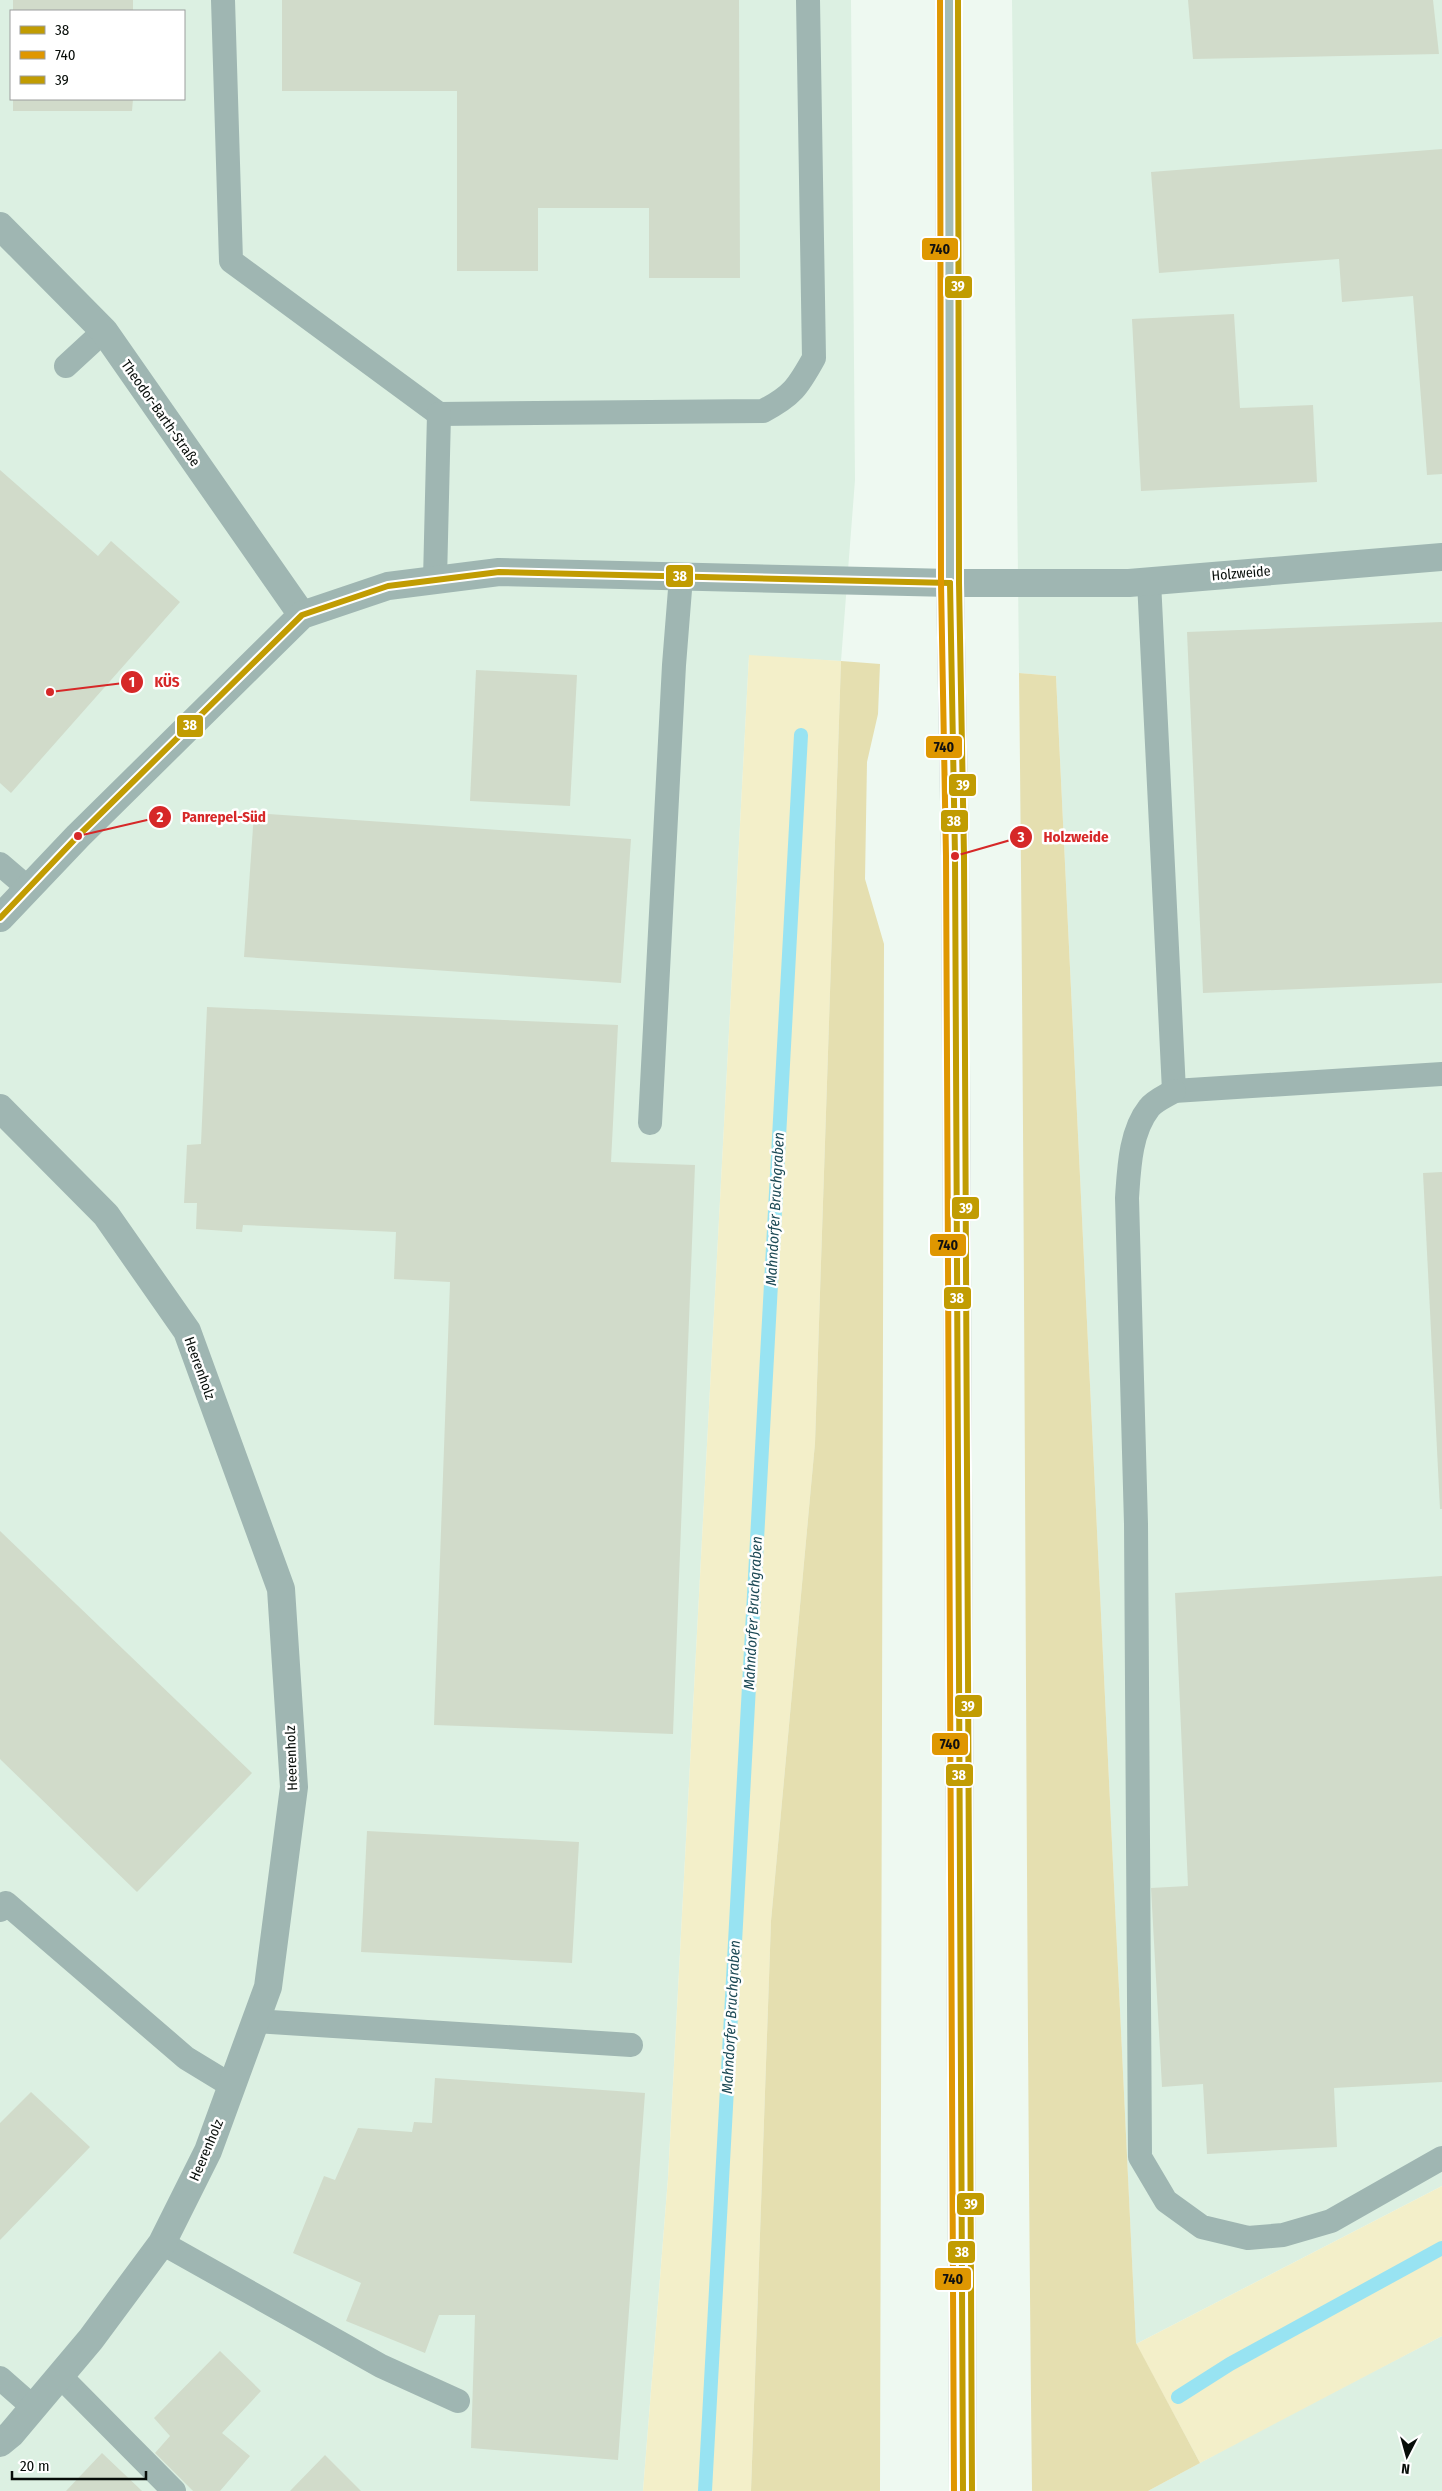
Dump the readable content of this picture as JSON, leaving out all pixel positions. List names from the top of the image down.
{
  "streets": {
    "street": ["Theodor-Barth-Straße", "Holzweide", "Heerenholz"]
  },
  "crossings": [
    ["Theodor-Barth-Straße", "Holzweide"]
  ],
  "water": ["Mahndorfer Bruchgraben"],
  "places": ["KÜS", "Panrepel-Süd", "Holzweide"],
  "lines": ["transit line 740", "transit line 39", "transit line 38"],
  "legend": ["38", "740", "39"],
  "scale_bar": "20 m",
  "north": "bottom"
}
